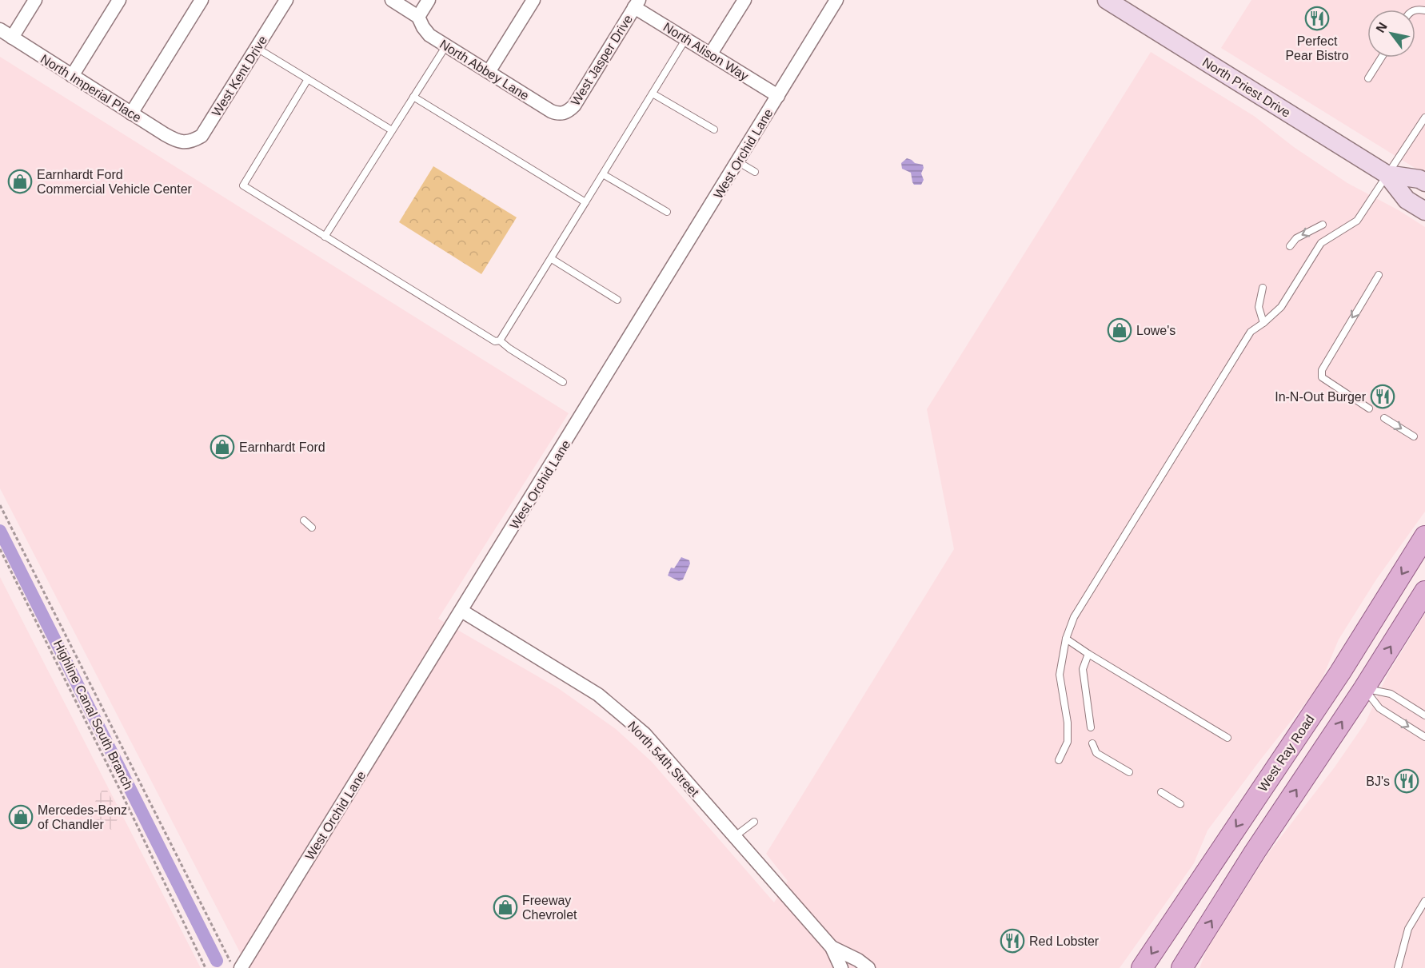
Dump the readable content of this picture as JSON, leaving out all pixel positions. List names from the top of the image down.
{
  "streets": {
    "main road": ["North Priest Drive", "West Ray Road"],
    "street": [
      "North Alison Way",
      "West Jasper Drive",
      "North Abbey Lane",
      "West Kent Drive",
      "North Imperial Place",
      "West Orchid Lane",
      "North 54th Street"
    ],
    "path": ["Highline Canal South Branch"]
  },
  "crossings": [
    ["North Alison Way", "West Jasper Drive"],
    ["North Alison Way", "West Orchid Lane"],
    ["West Jasper Drive", "North Abbey Lane"],
    ["West Kent Drive", "North Imperial Place"],
    ["West Orchid Lane", "North 54th Street"]
  ],
  "places": {
    "restaurant": [
      "Perfect Pear Bistro",
      "In-N-Out Burger",
      "BJ's",
      "Red Lobster"
    ],
    "shop": [
      "Earnhardt Ford Commercial Vehicle Center",
      "Lowe's",
      "Earnhardt Ford",
      "Mercedes-Benz of Chandler",
      "Freeway Chevrolet"
    ]
  },
  "north": "top left"
}
